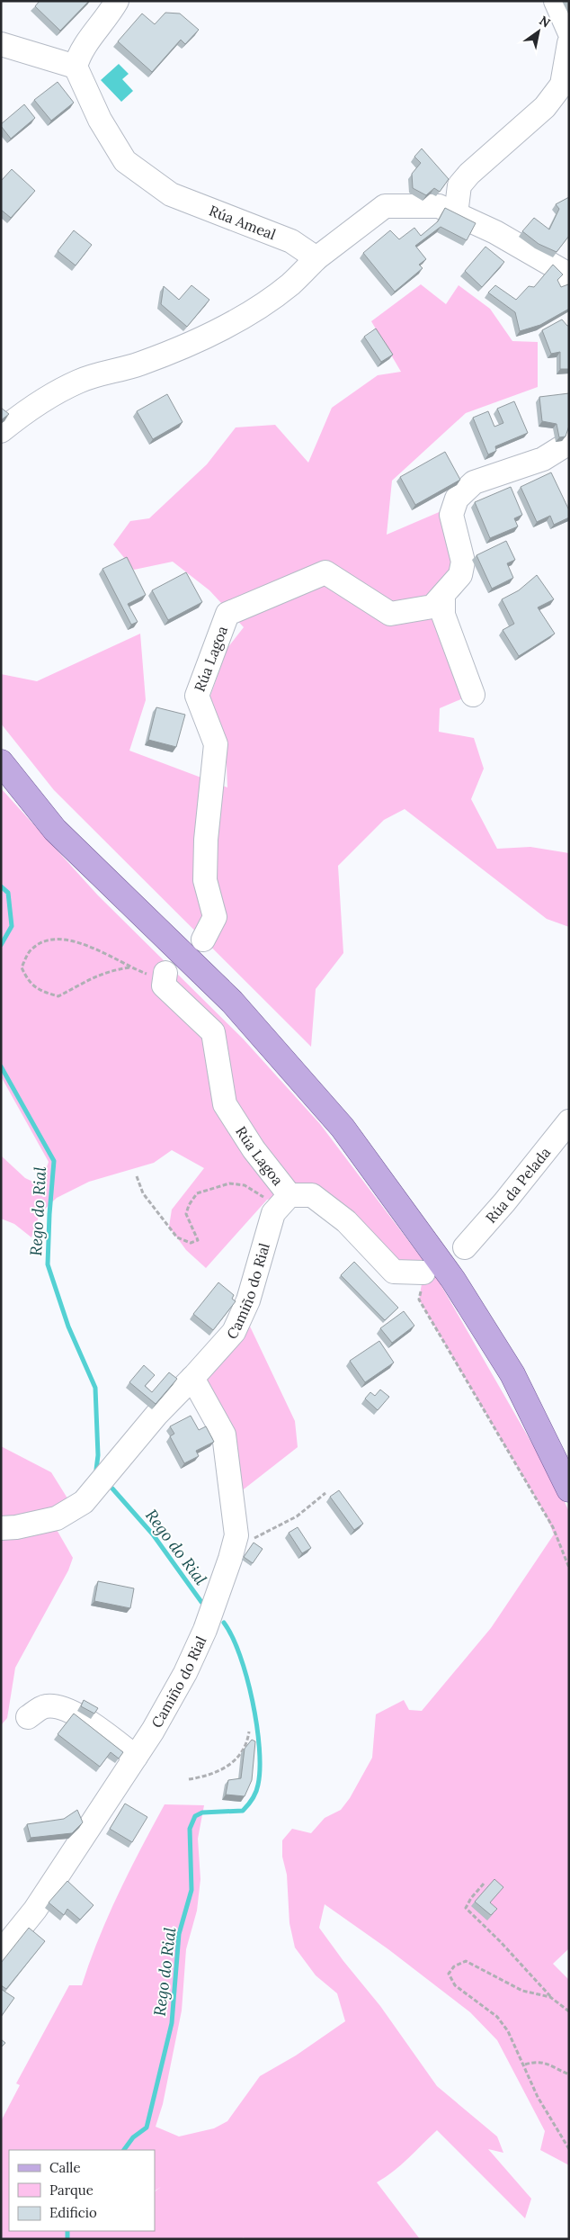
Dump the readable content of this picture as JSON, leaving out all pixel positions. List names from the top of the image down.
{
  "streets": {
    "street": [
      "Rúa Ameal",
      "Rúa Lagoa",
      "Rúa da Pelada",
      "Camiño do Rial"
    ]
  },
  "crossings": [
    ["Rúa Lagoa", "Camiño do Rial"]
  ],
  "water": ["Rego do Rial"],
  "legend": ["Calle", "Parque", "Edificio"],
  "north": "top right"
}
